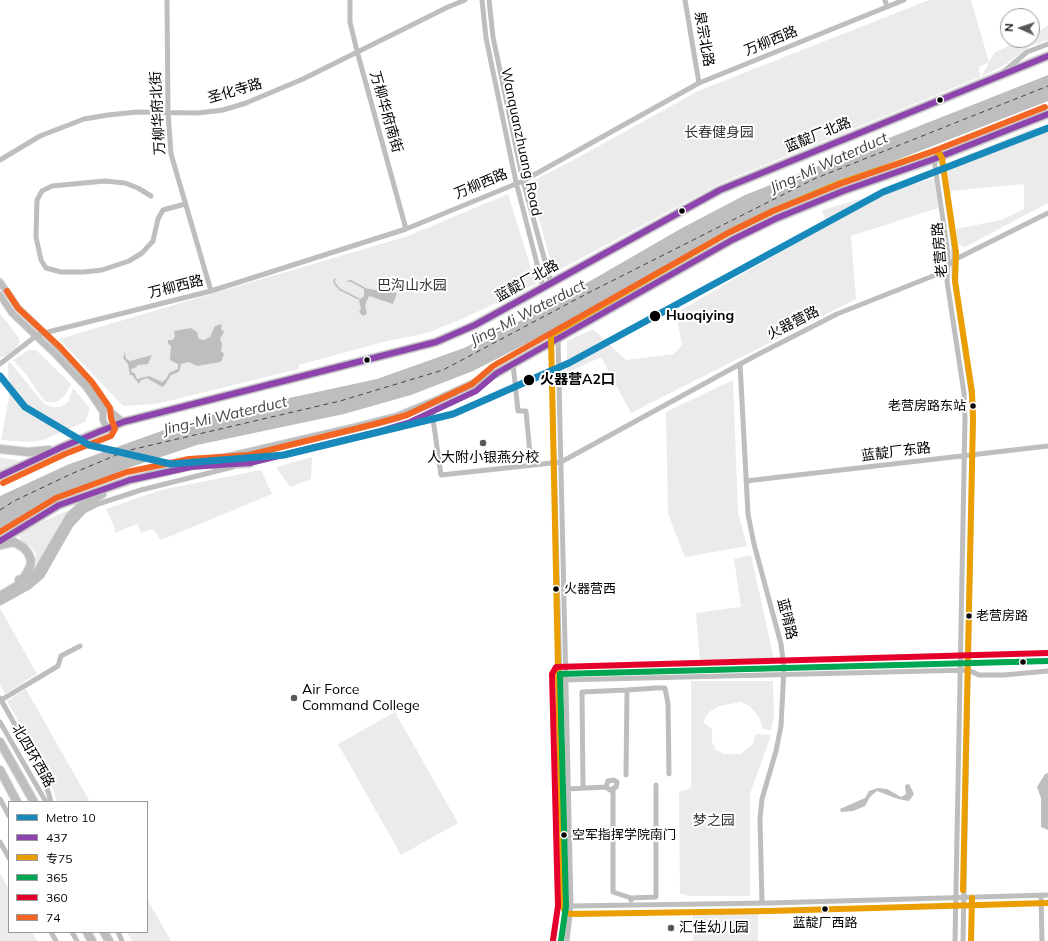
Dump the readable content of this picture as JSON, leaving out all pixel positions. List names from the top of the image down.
{
  "streets": {
    "highway": ["蓝靛厂北路"],
    "street": [
      "泉宗北路",
      "万柳西路",
      "圣化寺路",
      "万柳华府南街",
      "万柳华府北街",
      "Wanquanzhuang Road",
      "老营房路",
      "火器营路",
      "蓝靛厂东路",
      "蓝晴路",
      "北四环西路"
    ]
  },
  "crossings": [
    ["泉宗北路", "万柳西路"],
    ["万柳西路", "万柳华府南街"],
    ["万柳西路", "万柳华府北街"],
    ["万柳西路", "Wanquanzhuang Road"],
    ["圣化寺路", "万柳华府南街"],
    ["圣化寺路", "万柳华府北街"],
    ["蓝靛厂北路", "Wanquanzhuang Road"],
    ["老营房路", "火器营路"],
    ["老营房路", "蓝靛厂东路"],
    ["火器营路", "蓝晴路"],
    ["蓝靛厂东路", "蓝晴路"]
  ],
  "water": ["Jing-Mi Waterduct"],
  "parks": ["长春健身园", "巴沟山水园", "梦之园"],
  "places": [
    "Huoqiying",
    "火器营A2口",
    "老营房路东站",
    "人大附小银燕分校",
    "火器营西",
    "老营房路",
    "Air Force Command College",
    "空军指挥学院南门",
    "蓝靛厂西路",
    "汇佳幼儿园"
  ],
  "lines": [
    "transit line 437",
    "transit line 74",
    "metro line 10",
    "transit line 专75",
    "transit line 360",
    "transit line 365"
  ],
  "legend": [
    "Metro 10",
    "437",
    "专75",
    "365",
    "360",
    "74"
  ],
  "north": "left"
}
